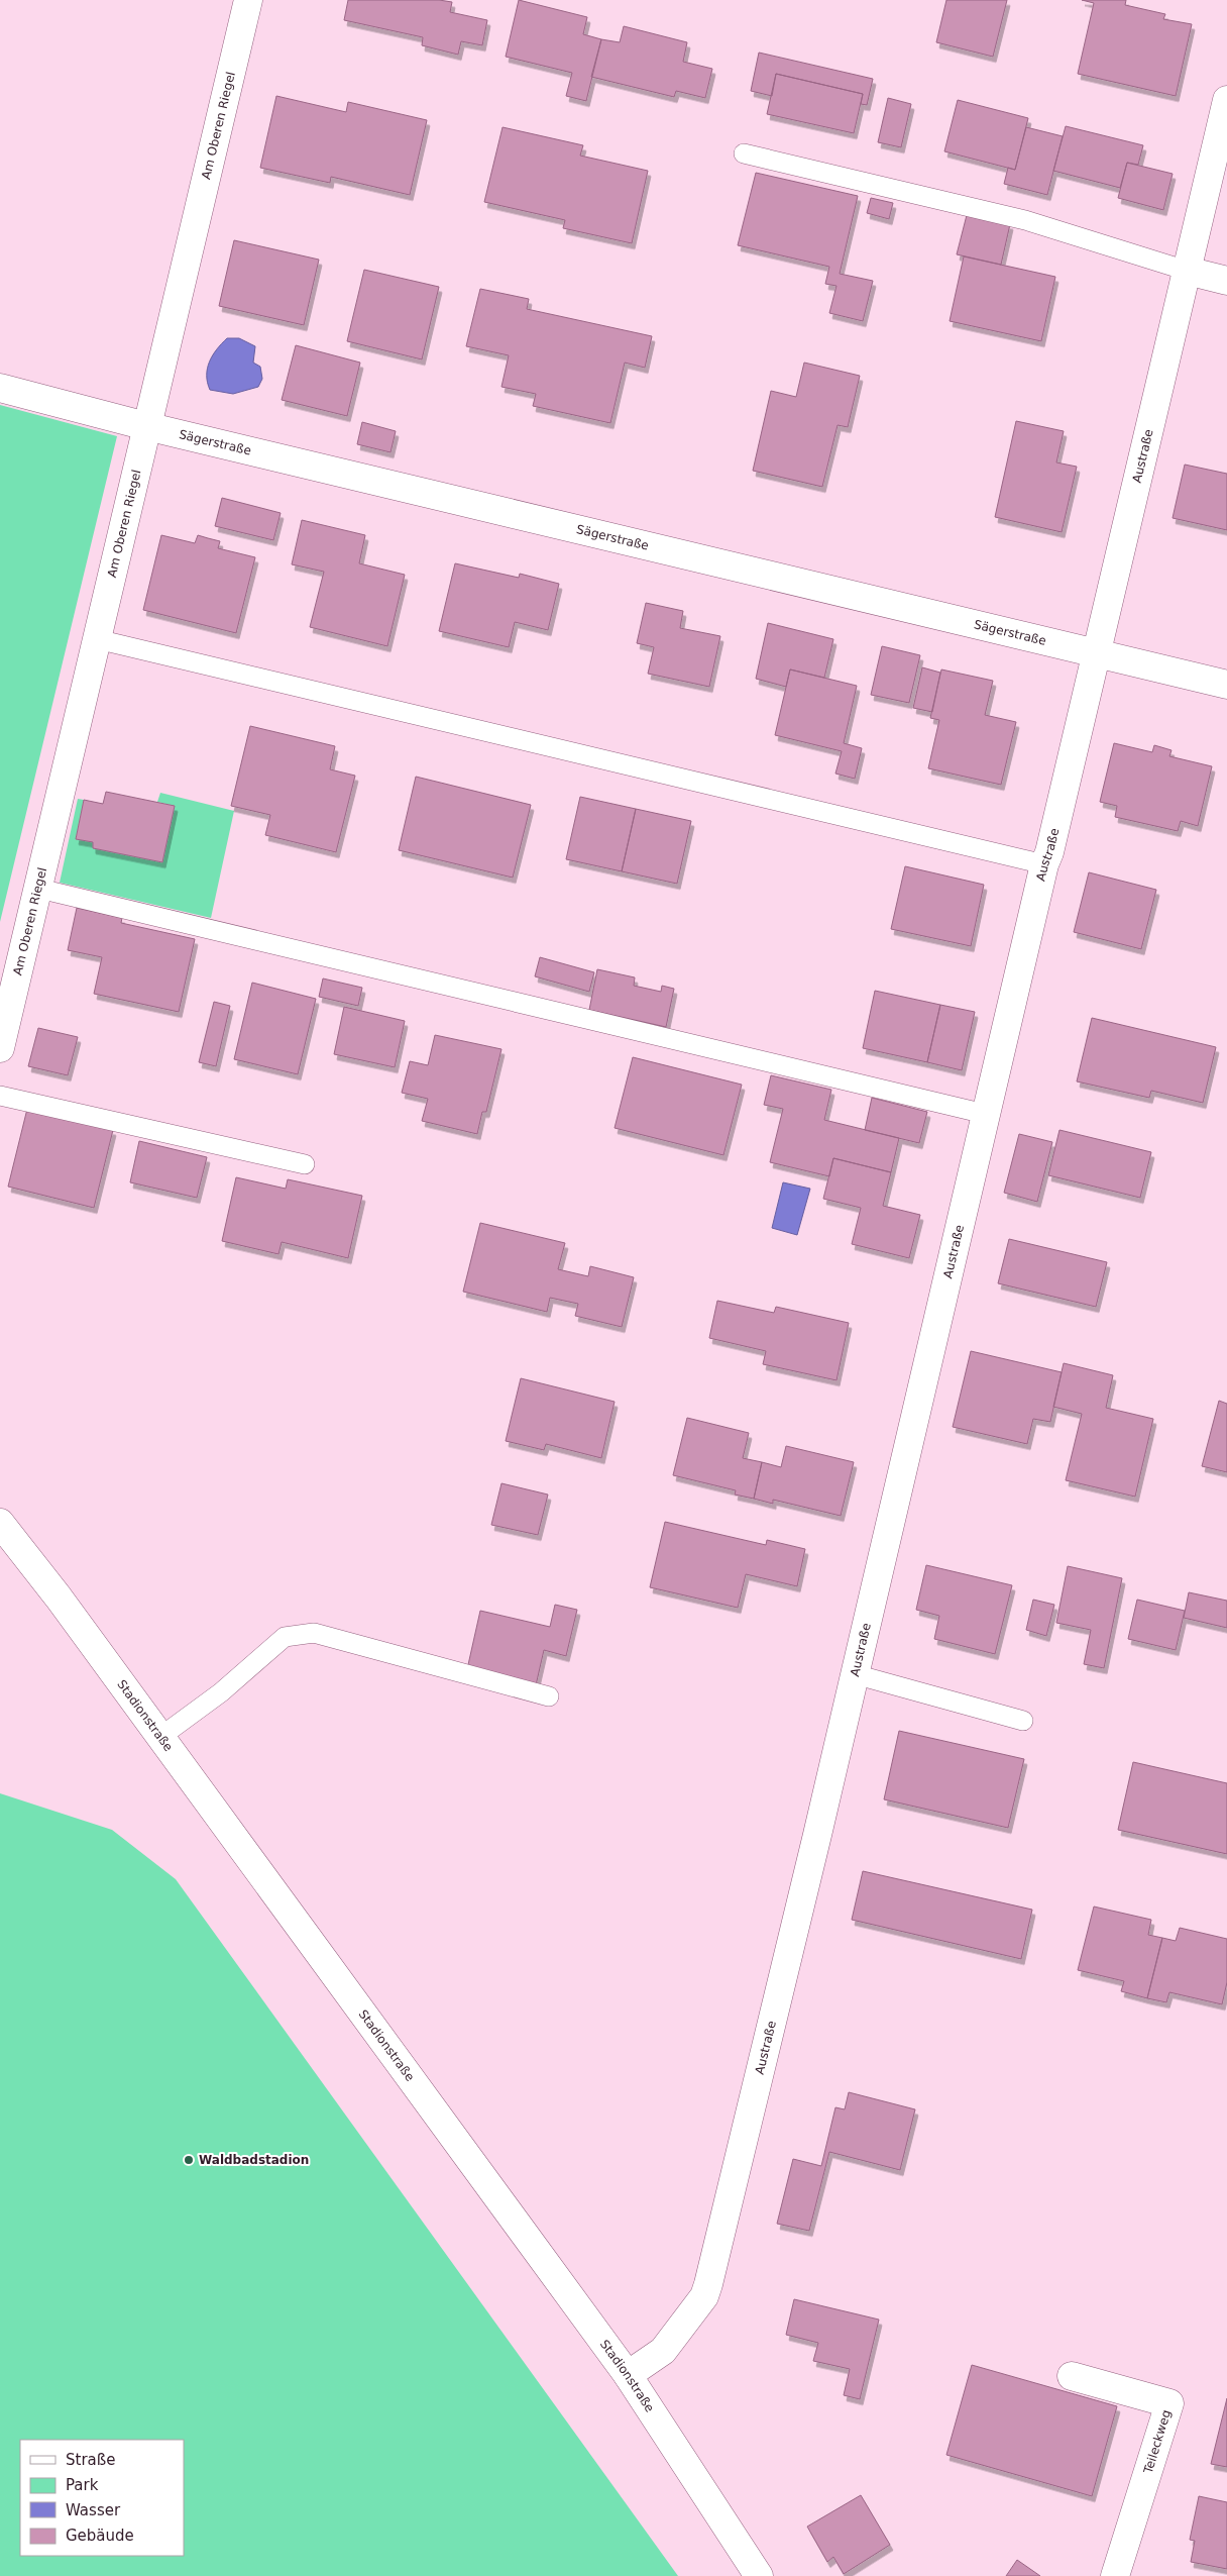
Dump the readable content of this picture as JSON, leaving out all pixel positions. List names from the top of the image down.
{
  "streets": {
    "street": [
      "Am Oberen Riegel",
      "Sägerstraße",
      "Austraße",
      "Stadionstraße",
      "Teileckweg"
    ]
  },
  "crossings": [
    ["Am Oberen Riegel", "Sägerstraße"],
    ["Sägerstraße", "Austraße"],
    ["Austraße", "Stadionstraße"]
  ],
  "places": ["Waldbadstadion"],
  "legend": [
    "Straße",
    "Park",
    "Wasser",
    "Gebäude"
  ]
}
